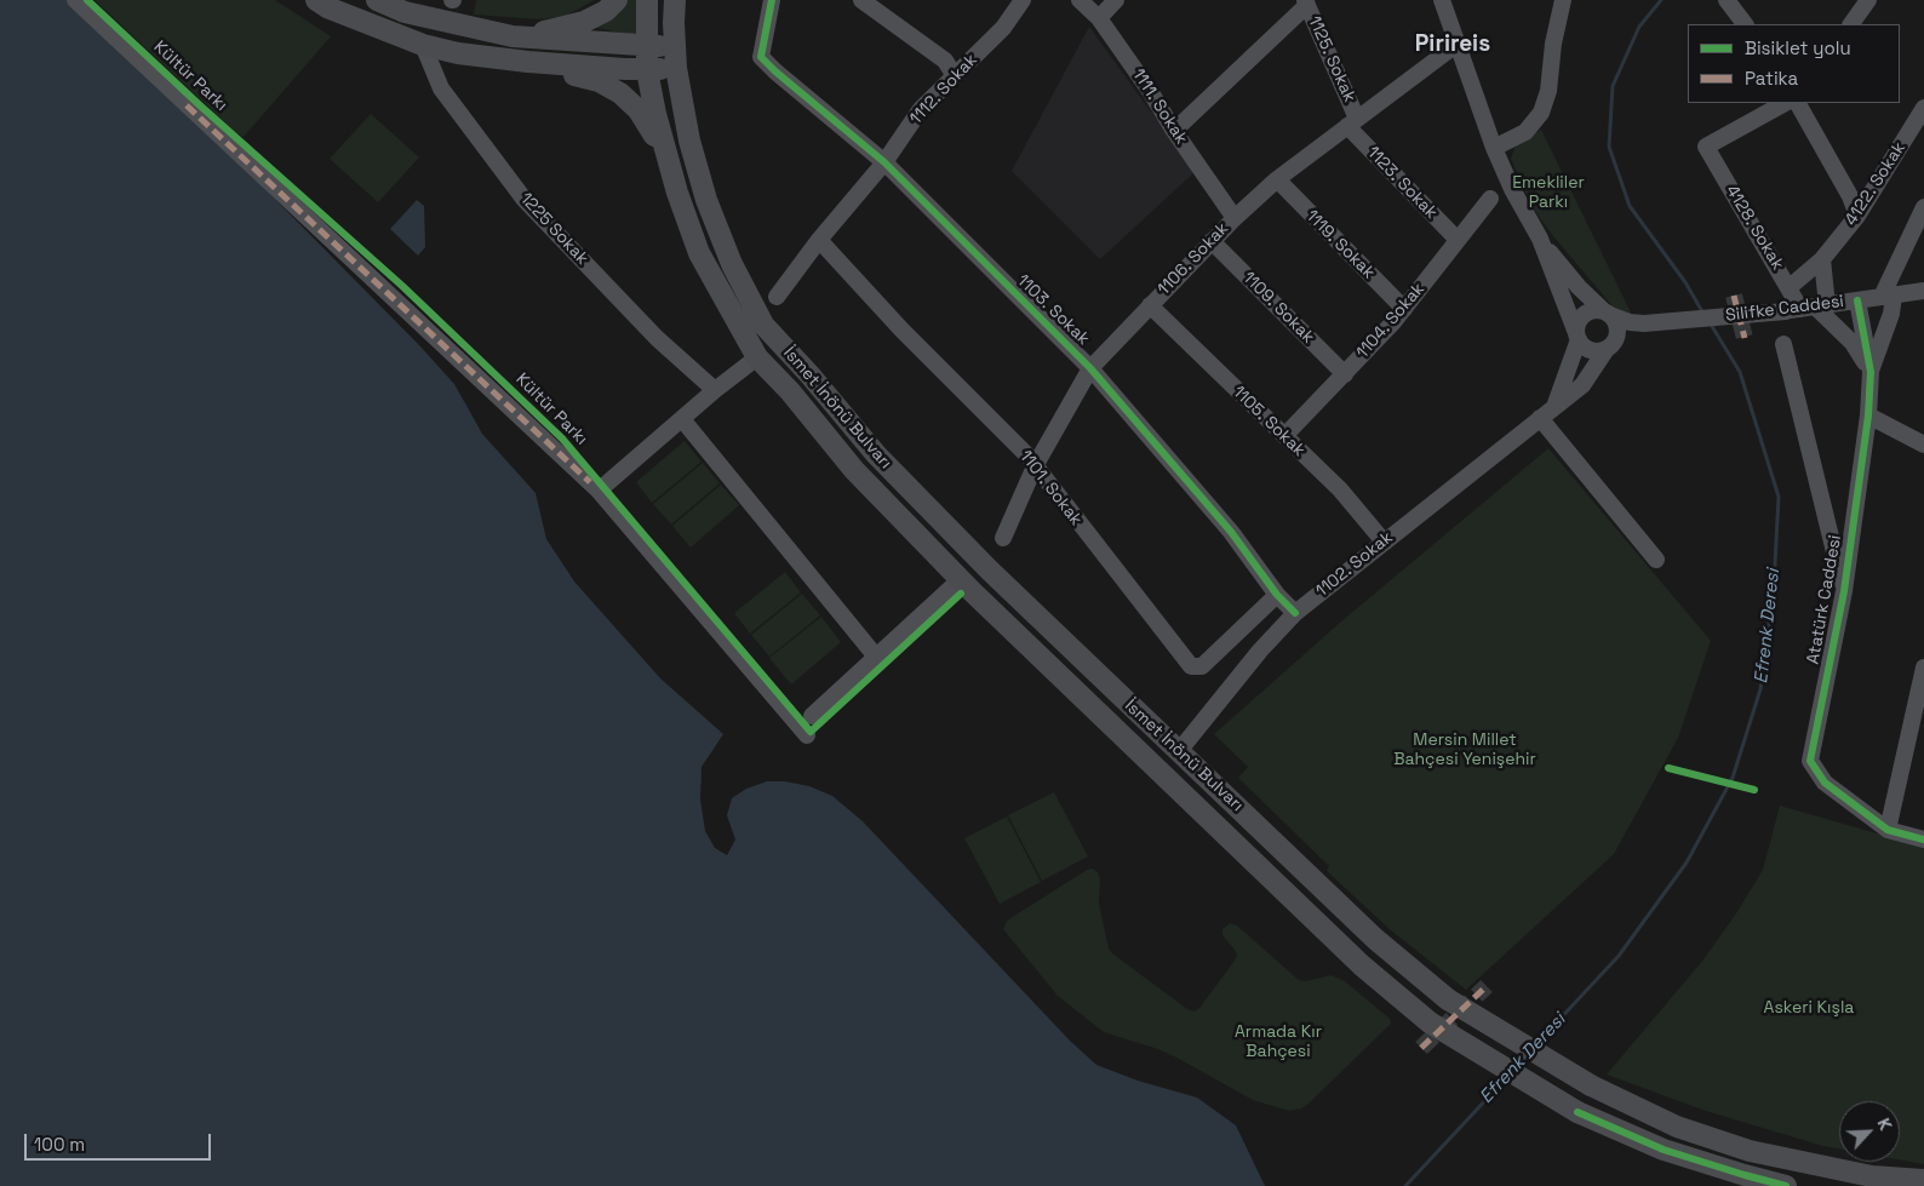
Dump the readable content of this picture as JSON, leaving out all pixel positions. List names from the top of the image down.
{
  "streets": {
    "main road": ["İsmet İnönü Bulvarı"],
    "street": [
      "1125. Sokak",
      "Kültür Parkı",
      "1112. Sokak",
      "1111. Sokak",
      "1123. Sokak",
      "4122. Sokak",
      "4128. Sokak",
      "1225 Sokak",
      "1119. Sokak",
      "1106. Sokak",
      "1109. Sokak",
      "Silifke Caddesi",
      "1103. Sokak",
      "1104. Sokak",
      "1105. Sokak",
      "1101. Sokak",
      "1102. Sokak",
      "Atatürk Caddesi"
    ]
  },
  "crossings": [
    ["1125. Sokak", "1123. Sokak"],
    ["1125. Sokak", "1106. Sokak"],
    ["1112. Sokak", "1103. Sokak"],
    ["1112. Sokak", "1101. Sokak"],
    ["1111. Sokak", "1106. Sokak"],
    ["1123. Sokak", "1106. Sokak"],
    ["1123. Sokak", "1104. Sokak"],
    ["4122. Sokak", "4128. Sokak"],
    ["4128. Sokak", "Silifke Caddesi"],
    ["1119. Sokak", "1106. Sokak"],
    ["1119. Sokak", "1104. Sokak"],
    ["1106. Sokak", "1109. Sokak"],
    ["1106. Sokak", "1103. Sokak"],
    ["1106. Sokak", "1105. Sokak"],
    ["1106. Sokak", "1101. Sokak"],
    ["1109. Sokak", "1104. Sokak"],
    ["Silifke Caddesi", "Atatürk Caddesi"],
    ["1103. Sokak", "1101. Sokak"],
    ["1103. Sokak", "1102. Sokak"],
    ["1104. Sokak", "1105. Sokak"],
    ["İsmet İnönü Bulvarı", "1102. Sokak"],
    ["1105. Sokak", "1102. Sokak"]
  ],
  "districts": ["Pirireis"],
  "water": ["Efrenk Deresi"],
  "parks": [
    "Emekliler Parkı",
    "Mersin Millet Bahçesi Yenişehir",
    "Askeri Kışla",
    "Armada Kır Bahçesi"
  ],
  "legend": ["Bisiklet yolu", "Patika"],
  "scale_bar": "100 m",
  "north": "top right"
}
